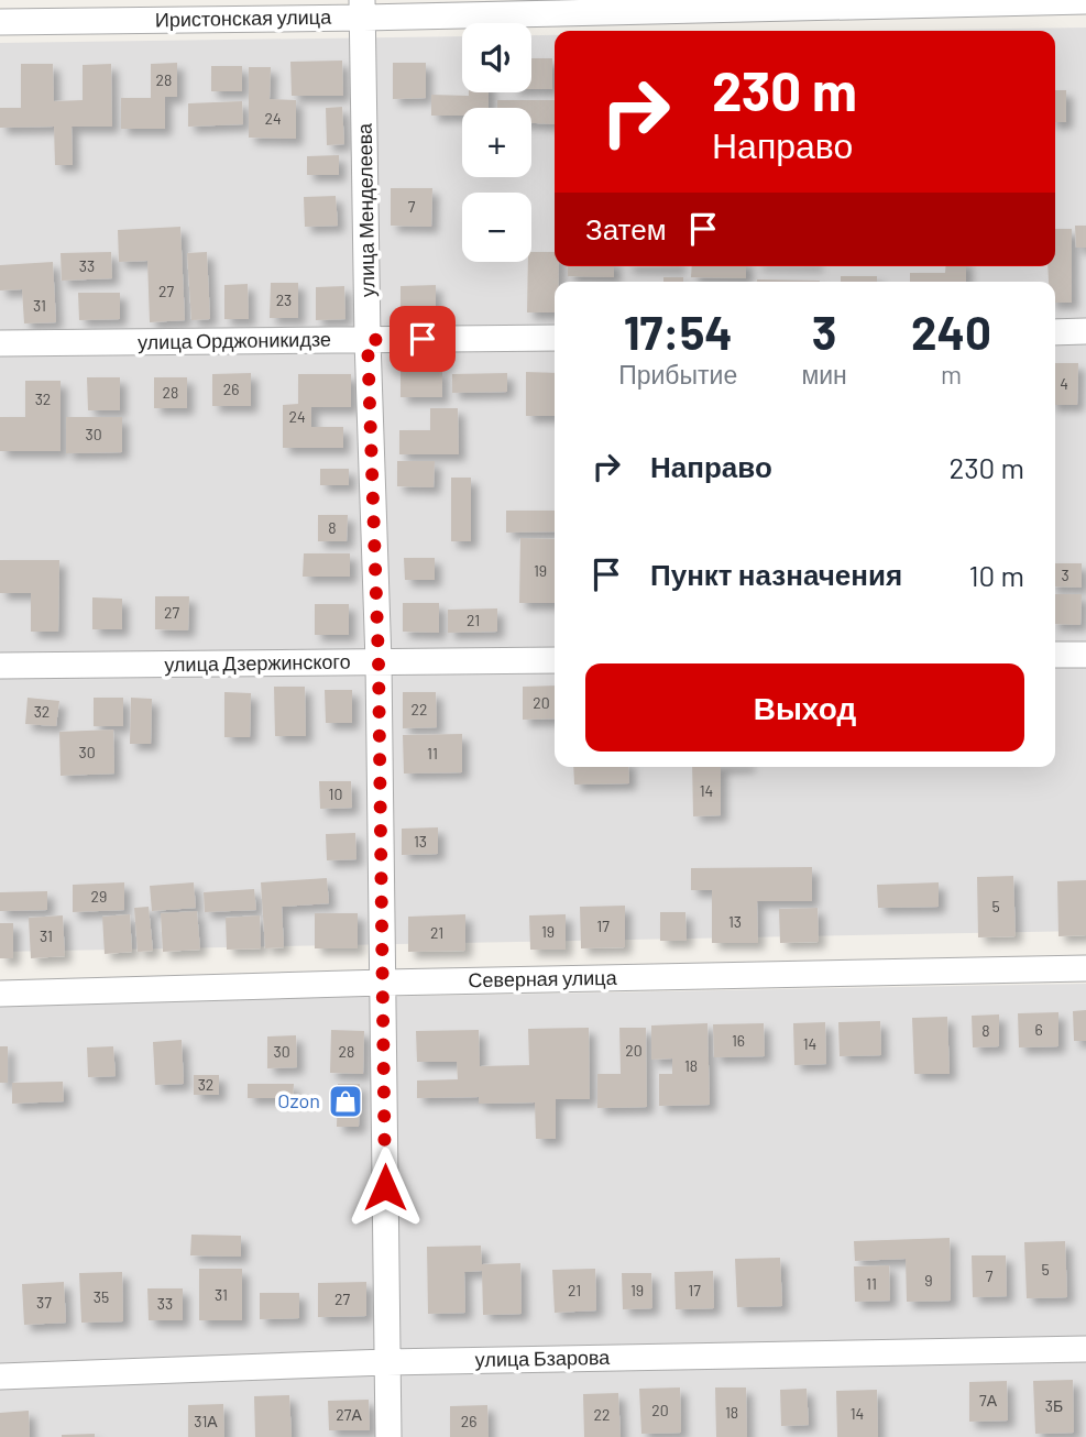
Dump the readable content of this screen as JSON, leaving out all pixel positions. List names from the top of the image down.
{
  "streets": {
    "street": [
      "Иристонская улица",
      "улица Менделеева",
      "улица Орджоникидзе",
      "улица Дзержинского",
      "Северная улица",
      "улица Бзарова"
    ]
  },
  "crossings": [
    ["Иристонская улица", "улица Менделеева"],
    ["улица Менделеева", "улица Орджоникидзе"],
    ["улица Менделеева", "улица Дзержинского"],
    ["улица Менделеева", "Северная улица"],
    ["улица Менделеева", "улица Бзарова"]
  ],
  "places": {
    "shop": ["Ozon"]
  },
  "house_numbers": [
    "28",
    "24",
    "7",
    "33",
    "27",
    "23",
    "31",
    "4",
    "26",
    "28",
    "32",
    "24",
    "30",
    "8",
    "19",
    "3",
    "27",
    "21",
    "20",
    "22",
    "32",
    "30",
    "11",
    "14",
    "10",
    "13",
    "29",
    "5",
    "13",
    "17",
    "19",
    "21",
    "31",
    "6",
    "8",
    "16",
    "14",
    "20",
    "30",
    "28",
    "18",
    "32",
    "5",
    "7",
    "9",
    "11",
    "21",
    "19",
    "17",
    "31",
    "35",
    "27",
    "37",
    "33",
    "7А",
    "3Б",
    "20",
    "18",
    "14",
    "27А",
    "22",
    "31А",
    "26"
  ],
  "page": {
    "map_buttons": ["+", "−"],
    "turn": ["230 m", "Направо"],
    "then": "Затем",
    "eta": [
      "17:54",
      "Прибытие",
      "3",
      "мин",
      "240",
      "m"
    ],
    "list": [
      {
        "name": "Направо",
        "value": "230 m"
      },
      {
        "name": "Пункт назначения",
        "value": "10 m"
      }
    ],
    "buttons": "Выход"
  }
}
